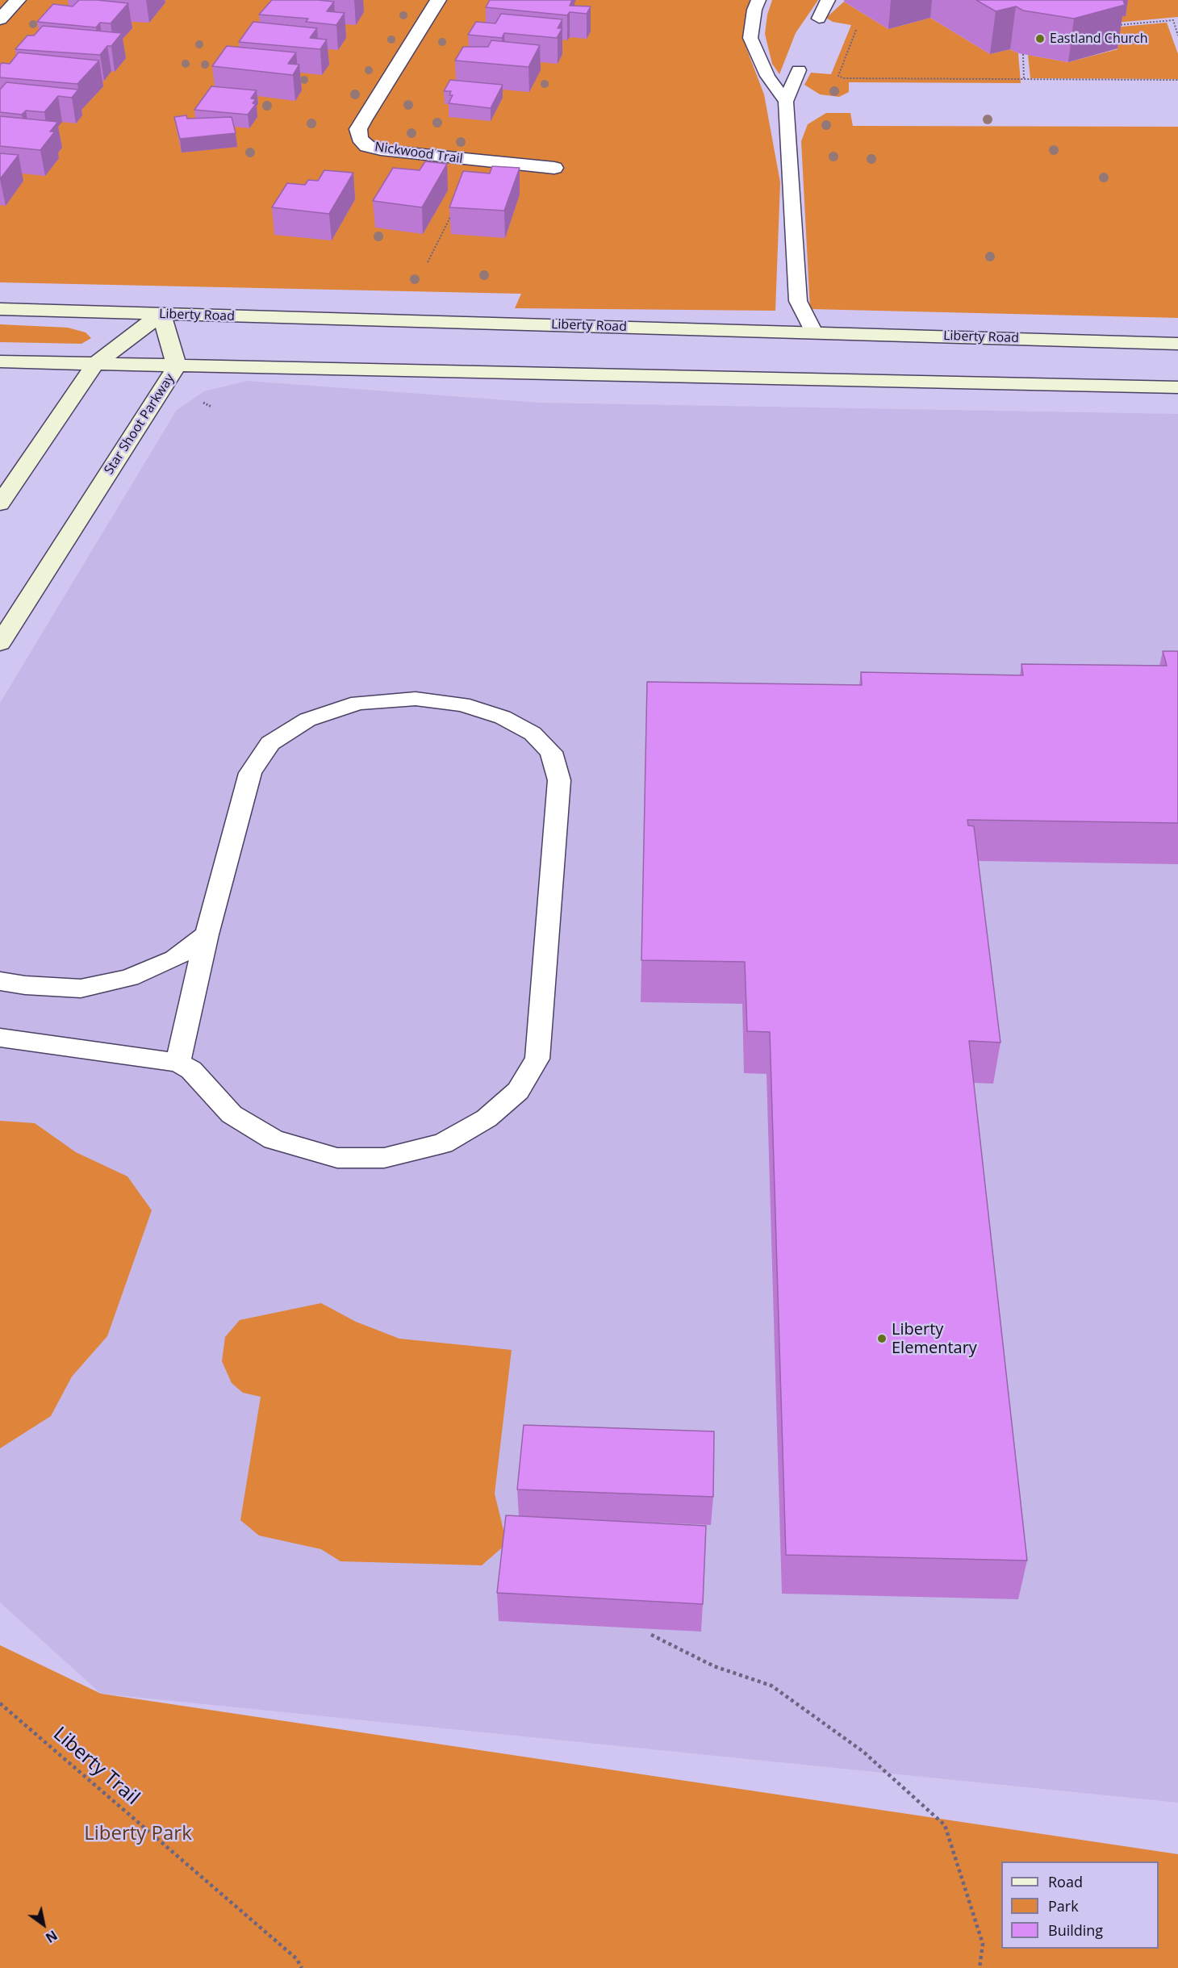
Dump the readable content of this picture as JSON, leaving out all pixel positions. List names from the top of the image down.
{
  "streets": {
    "main road": ["Liberty Road", "Star Shoot Parkway"],
    "street": ["Nickwood Trail"],
    "path": ["Liberty Trail"]
  },
  "crossings": [
    ["Liberty Road", "Star Shoot Parkway"]
  ],
  "parks": ["Liberty Park"],
  "places": ["Eastland Church", "Liberty Elementary"],
  "legend": ["Road", "Park", "Building"],
  "north": "bottom right"
}
